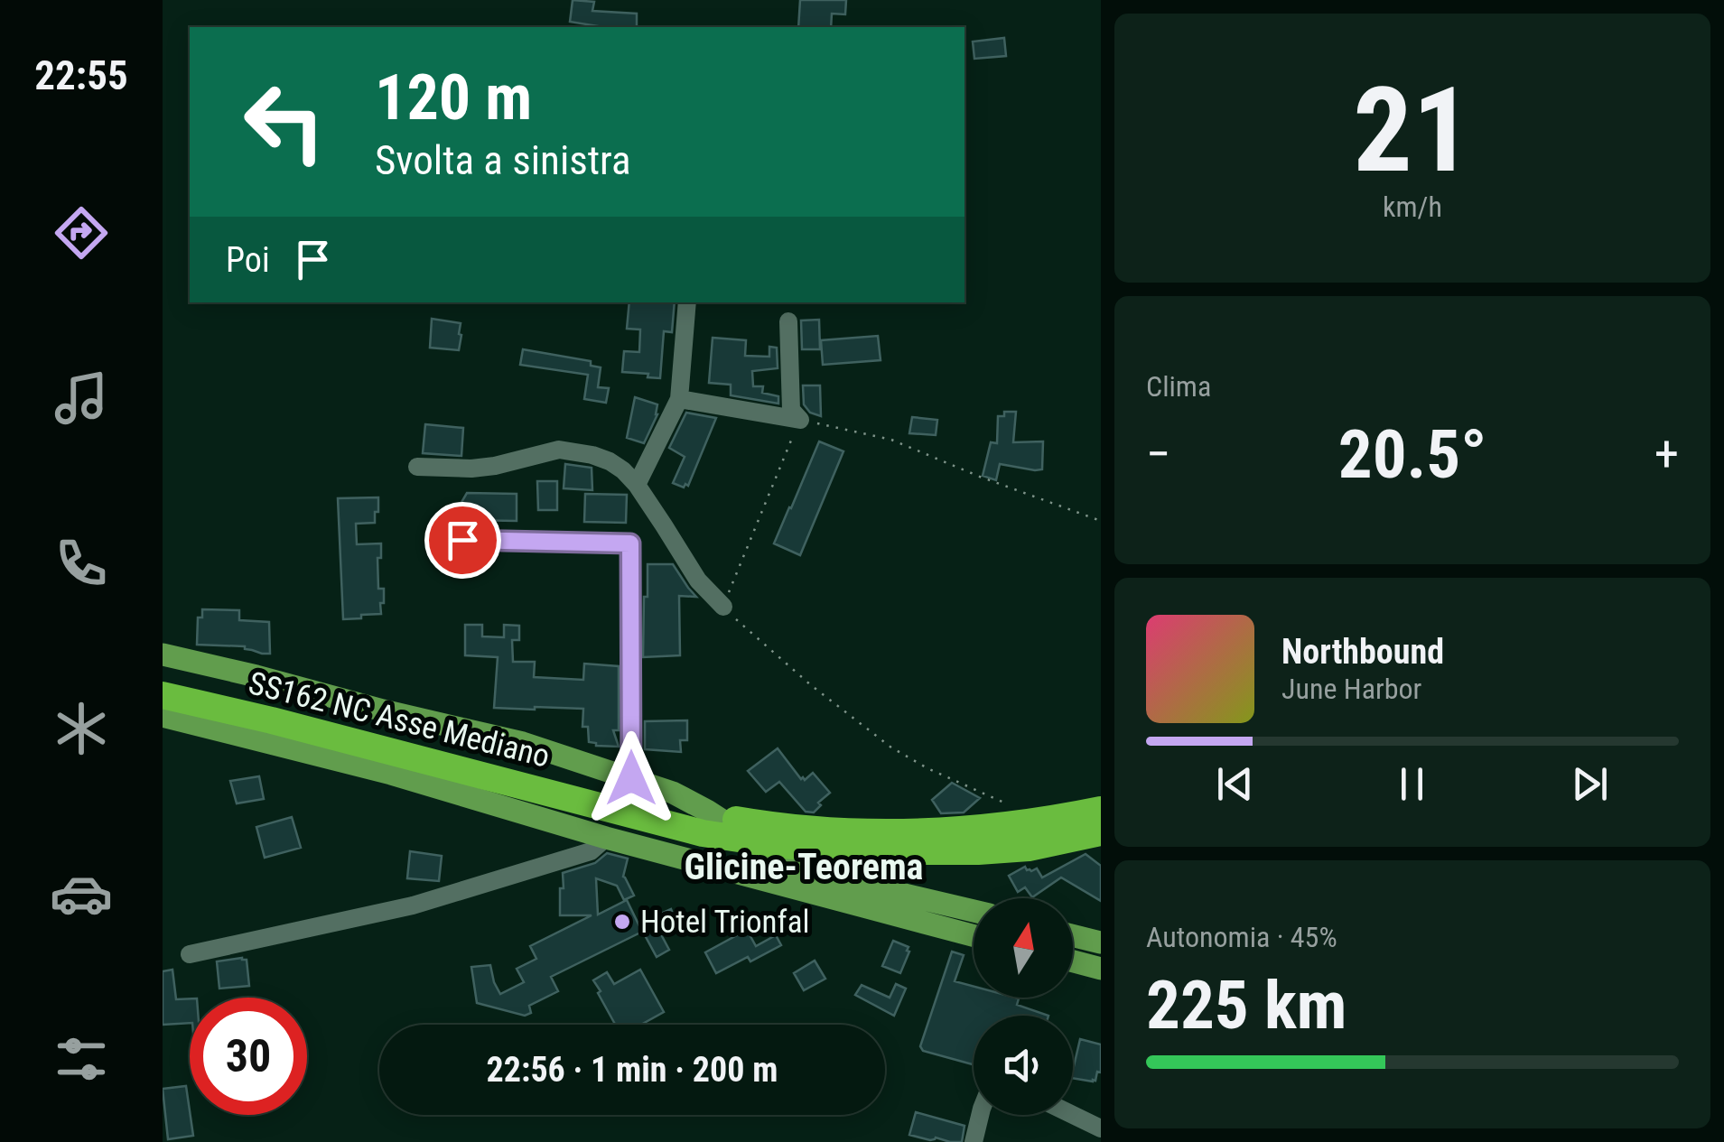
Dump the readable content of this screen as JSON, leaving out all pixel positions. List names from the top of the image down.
{
  "streets": {
    "highway": ["SS162 NC Asse Mediano"]
  },
  "districts": ["Glicine-Teorema"],
  "places": ["Hotel Trionfal"],
  "north": "top",
  "page": {
    "tabs": "22:55",
    "tile": [
      ["21", "km/h"],
      "Clima",
      ["Autonomia · 45%", "225 km"]
    ],
    "turn": ["120 m", "Svolta a sinistra"],
    "then": "Poi",
    "heat": ["−", "20.5°", "+"],
    "song": ["Northbound", "June Harbor"],
    "limit": "30",
    "trip": "22:56 · 1 min · 200 m"
  }
}
